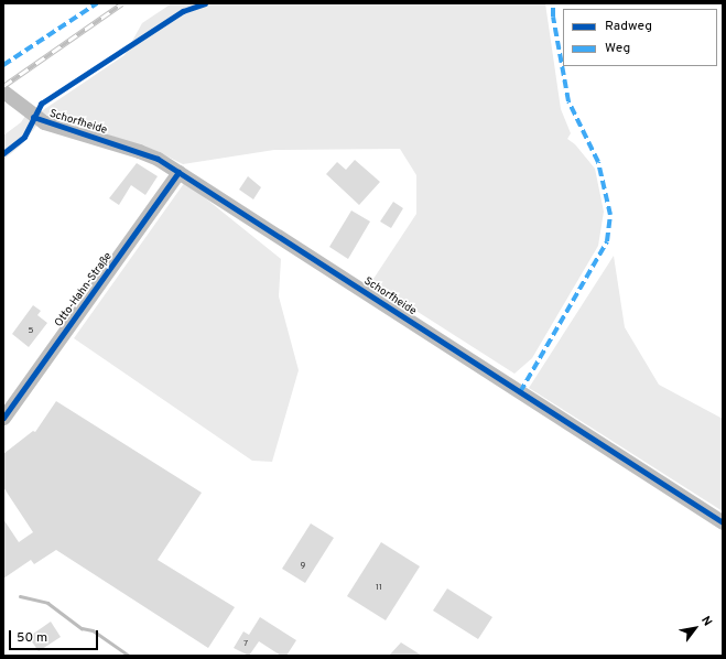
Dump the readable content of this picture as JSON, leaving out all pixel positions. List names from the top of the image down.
{
  "streets": {
    "street": ["Schorfheide", "Otto-Hahn-Straße"]
  },
  "crossings": [
    ["Schorfheide", "Otto-Hahn-Straße"]
  ],
  "house_numbers": [
    "5",
    "9",
    "11",
    "7"
  ],
  "legend": ["Radweg", "Weg"],
  "scale_bar": "50 m",
  "north": "top right"
}
